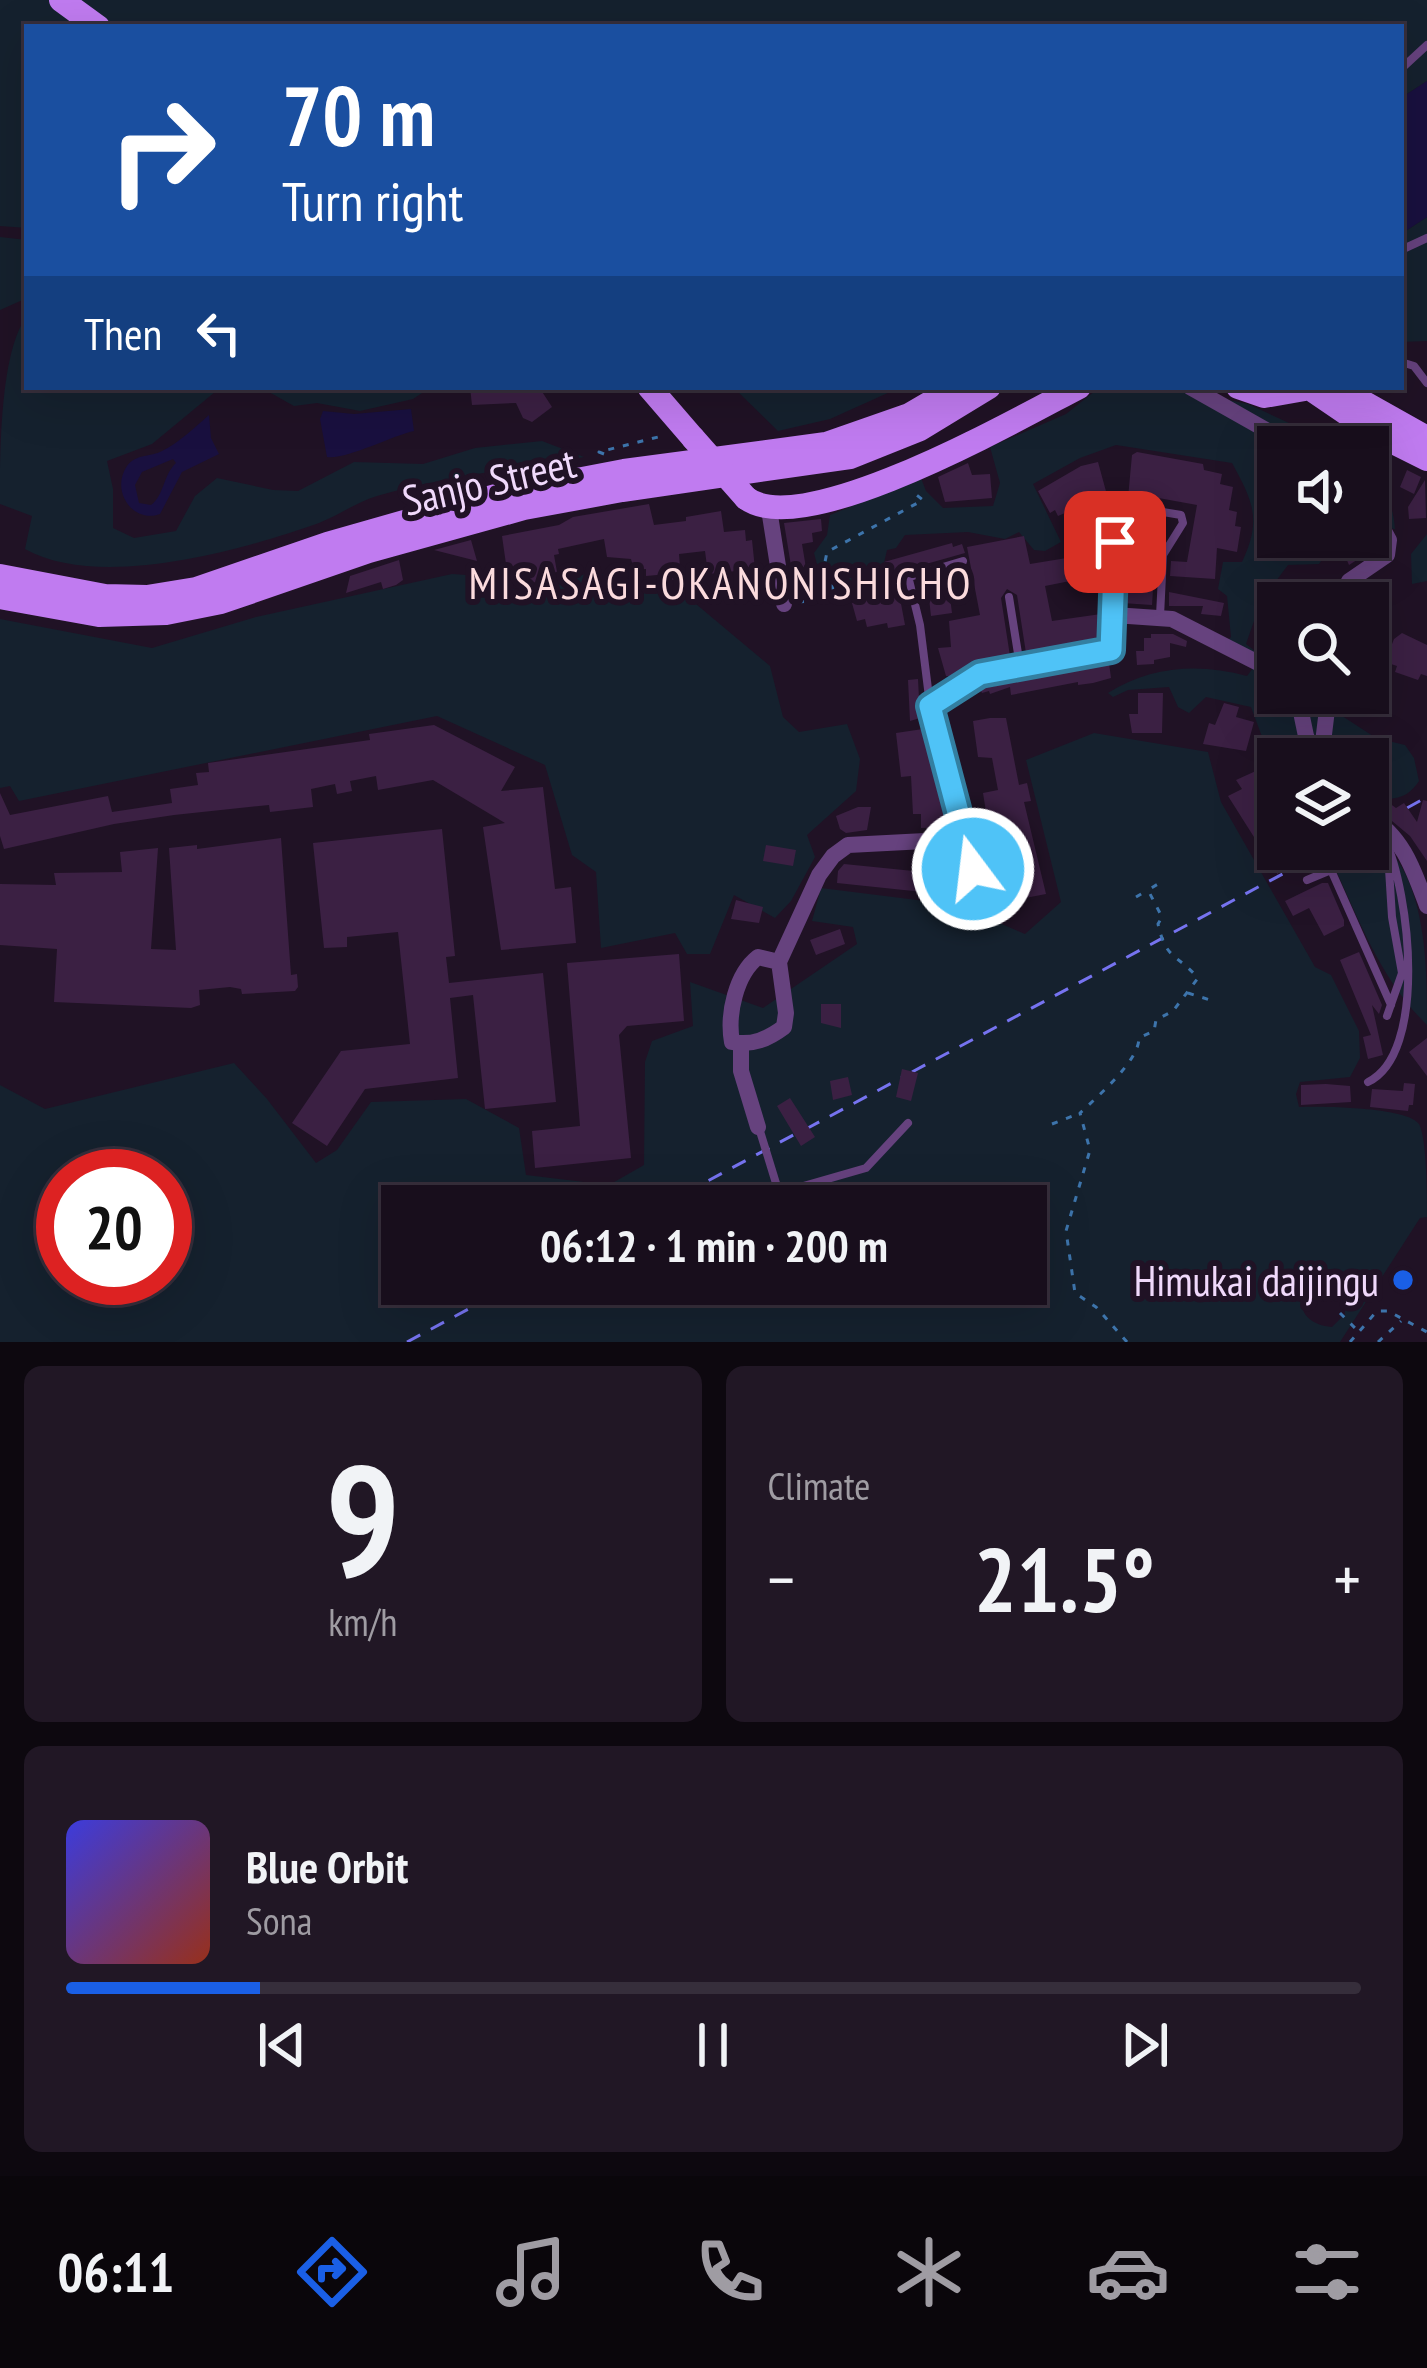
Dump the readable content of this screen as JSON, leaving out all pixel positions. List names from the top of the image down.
{
  "streets": {
    "main road": ["Sanjo Street"]
  },
  "districts": ["MISASAGI-OKANONISHICHO"],
  "places": ["Himukai daijingu"],
  "page": {
    "turn": ["70 m", "Turn right"],
    "then": "Then",
    "limit": "20",
    "trip": "06:12 · 1 min · 200 m",
    "tile": [
      ["9", "km/h"],
      "Climate"
    ],
    "heat": ["−", "21.5°", "+"],
    "song": ["Blue Orbit", "Sona"],
    "tabs": "06:11"
  }
}
